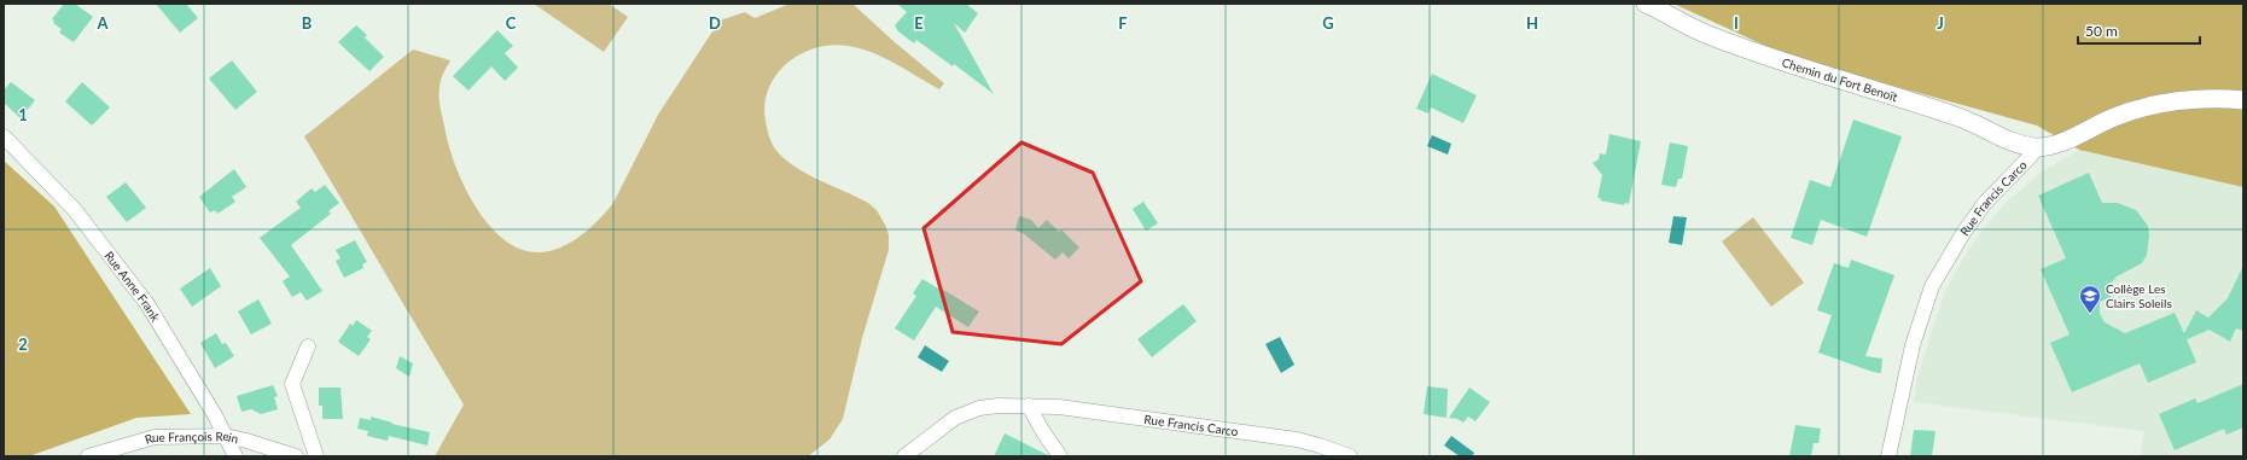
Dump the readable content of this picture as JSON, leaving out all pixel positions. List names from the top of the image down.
{
  "streets": {
    "street": [
      "Chemin du Fort Benoît",
      "Rue Francis Carco",
      "Rue Anne Frank",
      "Rue François Rein"
    ]
  },
  "crossings": [
    ["Chemin du Fort Benoît", "Rue Francis Carco"],
    ["Rue Anne Frank", "Rue François Rein"]
  ],
  "places": {
    "school or university": ["Collège Les Clairs Soleils"]
  },
  "scale_bar": "50 m",
  "grid": {
    "columns": [
      "A",
      "B",
      "C",
      "D",
      "E",
      "F",
      "G",
      "H",
      "I",
      "J"
    ],
    "rows": ["1", "2"]
  }
}
